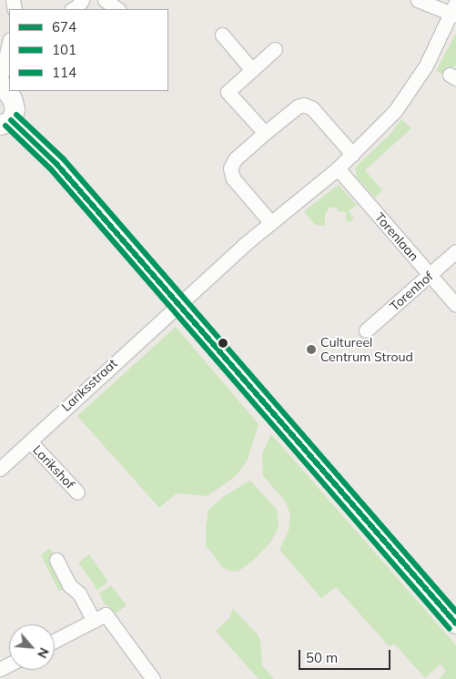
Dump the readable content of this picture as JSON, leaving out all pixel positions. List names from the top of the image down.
{
  "streets": {
    "street": [
      "Torenlaan",
      "Torenhof",
      "Lariksstraat",
      "Larikshof"
    ]
  },
  "crossings": [
    ["Torenlaan", "Torenhof"],
    ["Torenlaan", "Lariksstraat"],
    ["Lariksstraat", "Larikshof"]
  ],
  "places": ["Cultureel Centrum Stroud"],
  "lines": ["transit line 114", "transit line 674", "transit line 101"],
  "legend": ["674", "101", "114"],
  "scale_bar": "50 m",
  "north": "bottom right"
}
